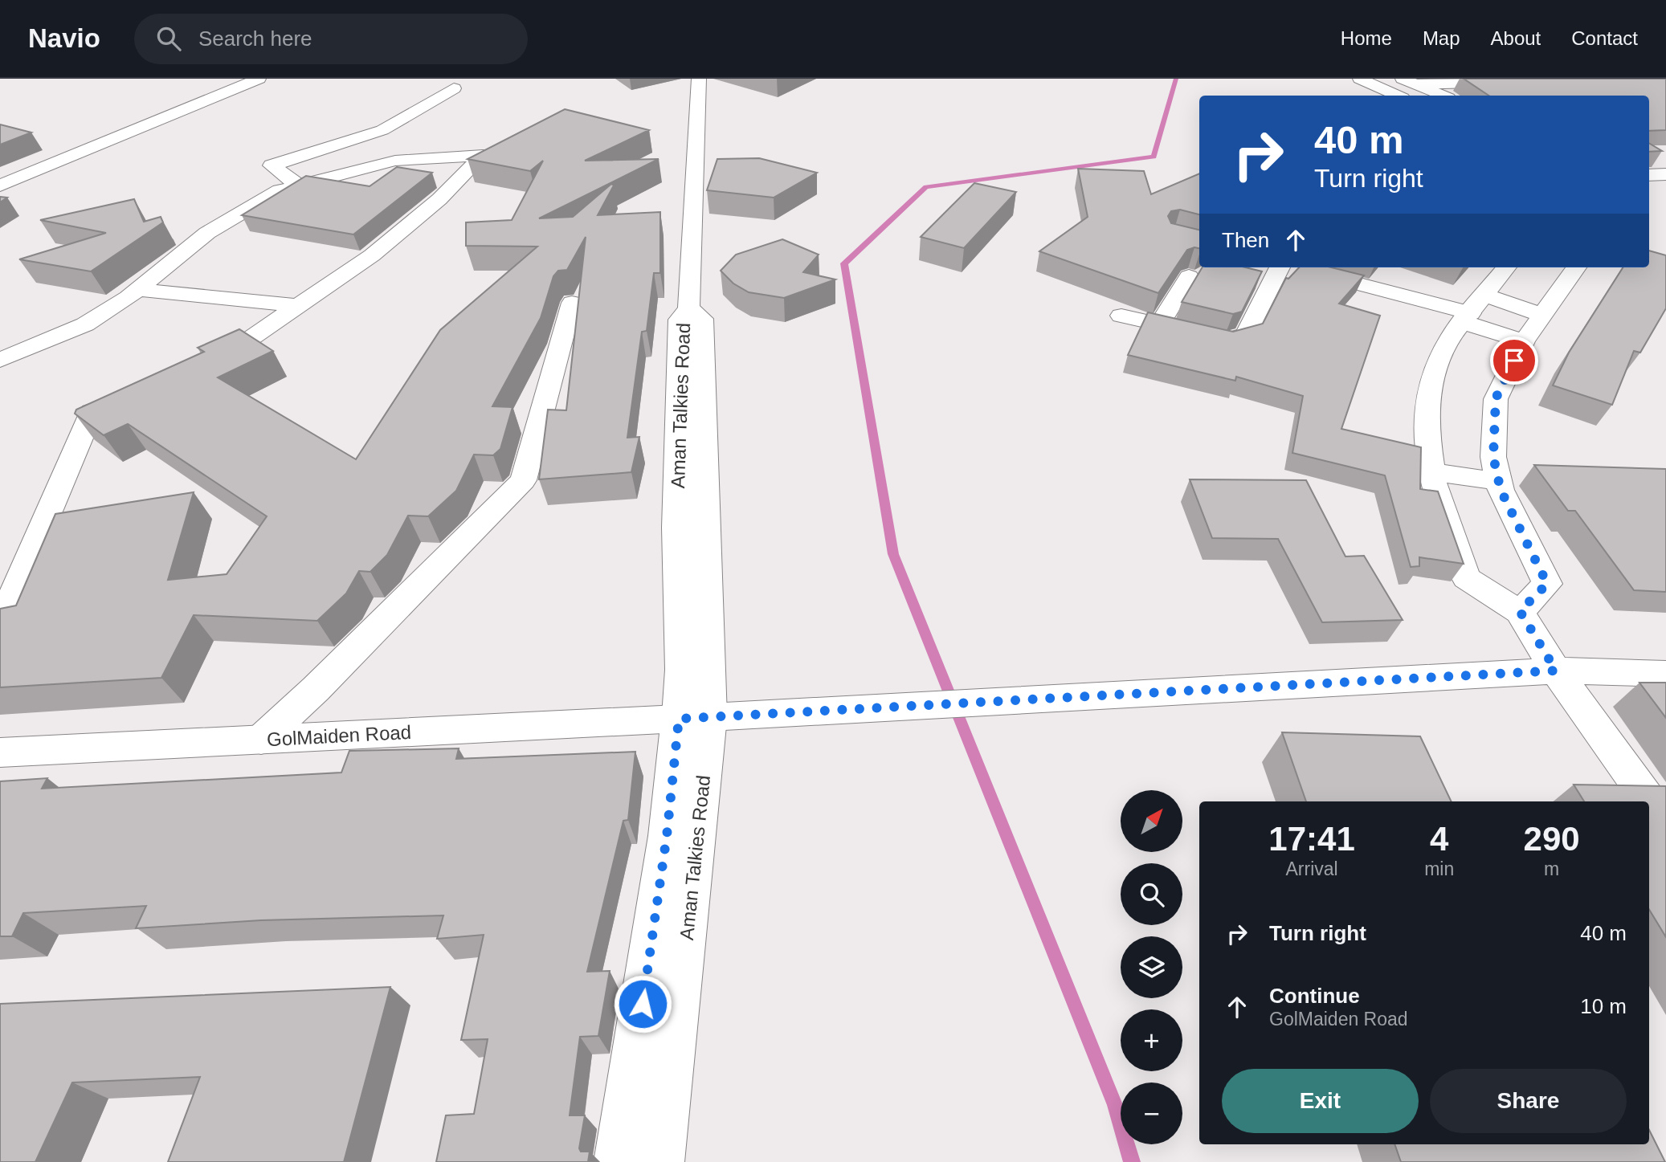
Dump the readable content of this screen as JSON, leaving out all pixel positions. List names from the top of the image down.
{
  "streets": {
    "street": ["Aman Talkies Road", "GolMaiden Road"]
  },
  "crossings": [
    ["Aman Talkies Road", "GolMaiden Road"]
  ],
  "north": "top right",
  "page": {
    "header": "Navio",
    "search": "Search here",
    "nav": [
      "Home",
      "Map",
      "About",
      "Contact"
    ],
    "turn": ["40 m", "Turn right"],
    "then": "Then",
    "map_buttons": ["+", "−"],
    "eta": [
      "17:41",
      "Arrival",
      "4",
      "min",
      "290",
      "m"
    ],
    "list": [
      {
        "name": "Turn right",
        "value": "40 m"
      },
      {
        "name": "Continue",
        "note": "GolMaiden Road",
        "value": "10 m"
      }
    ],
    "buttons": ["Exit", "Share"]
  }
}
